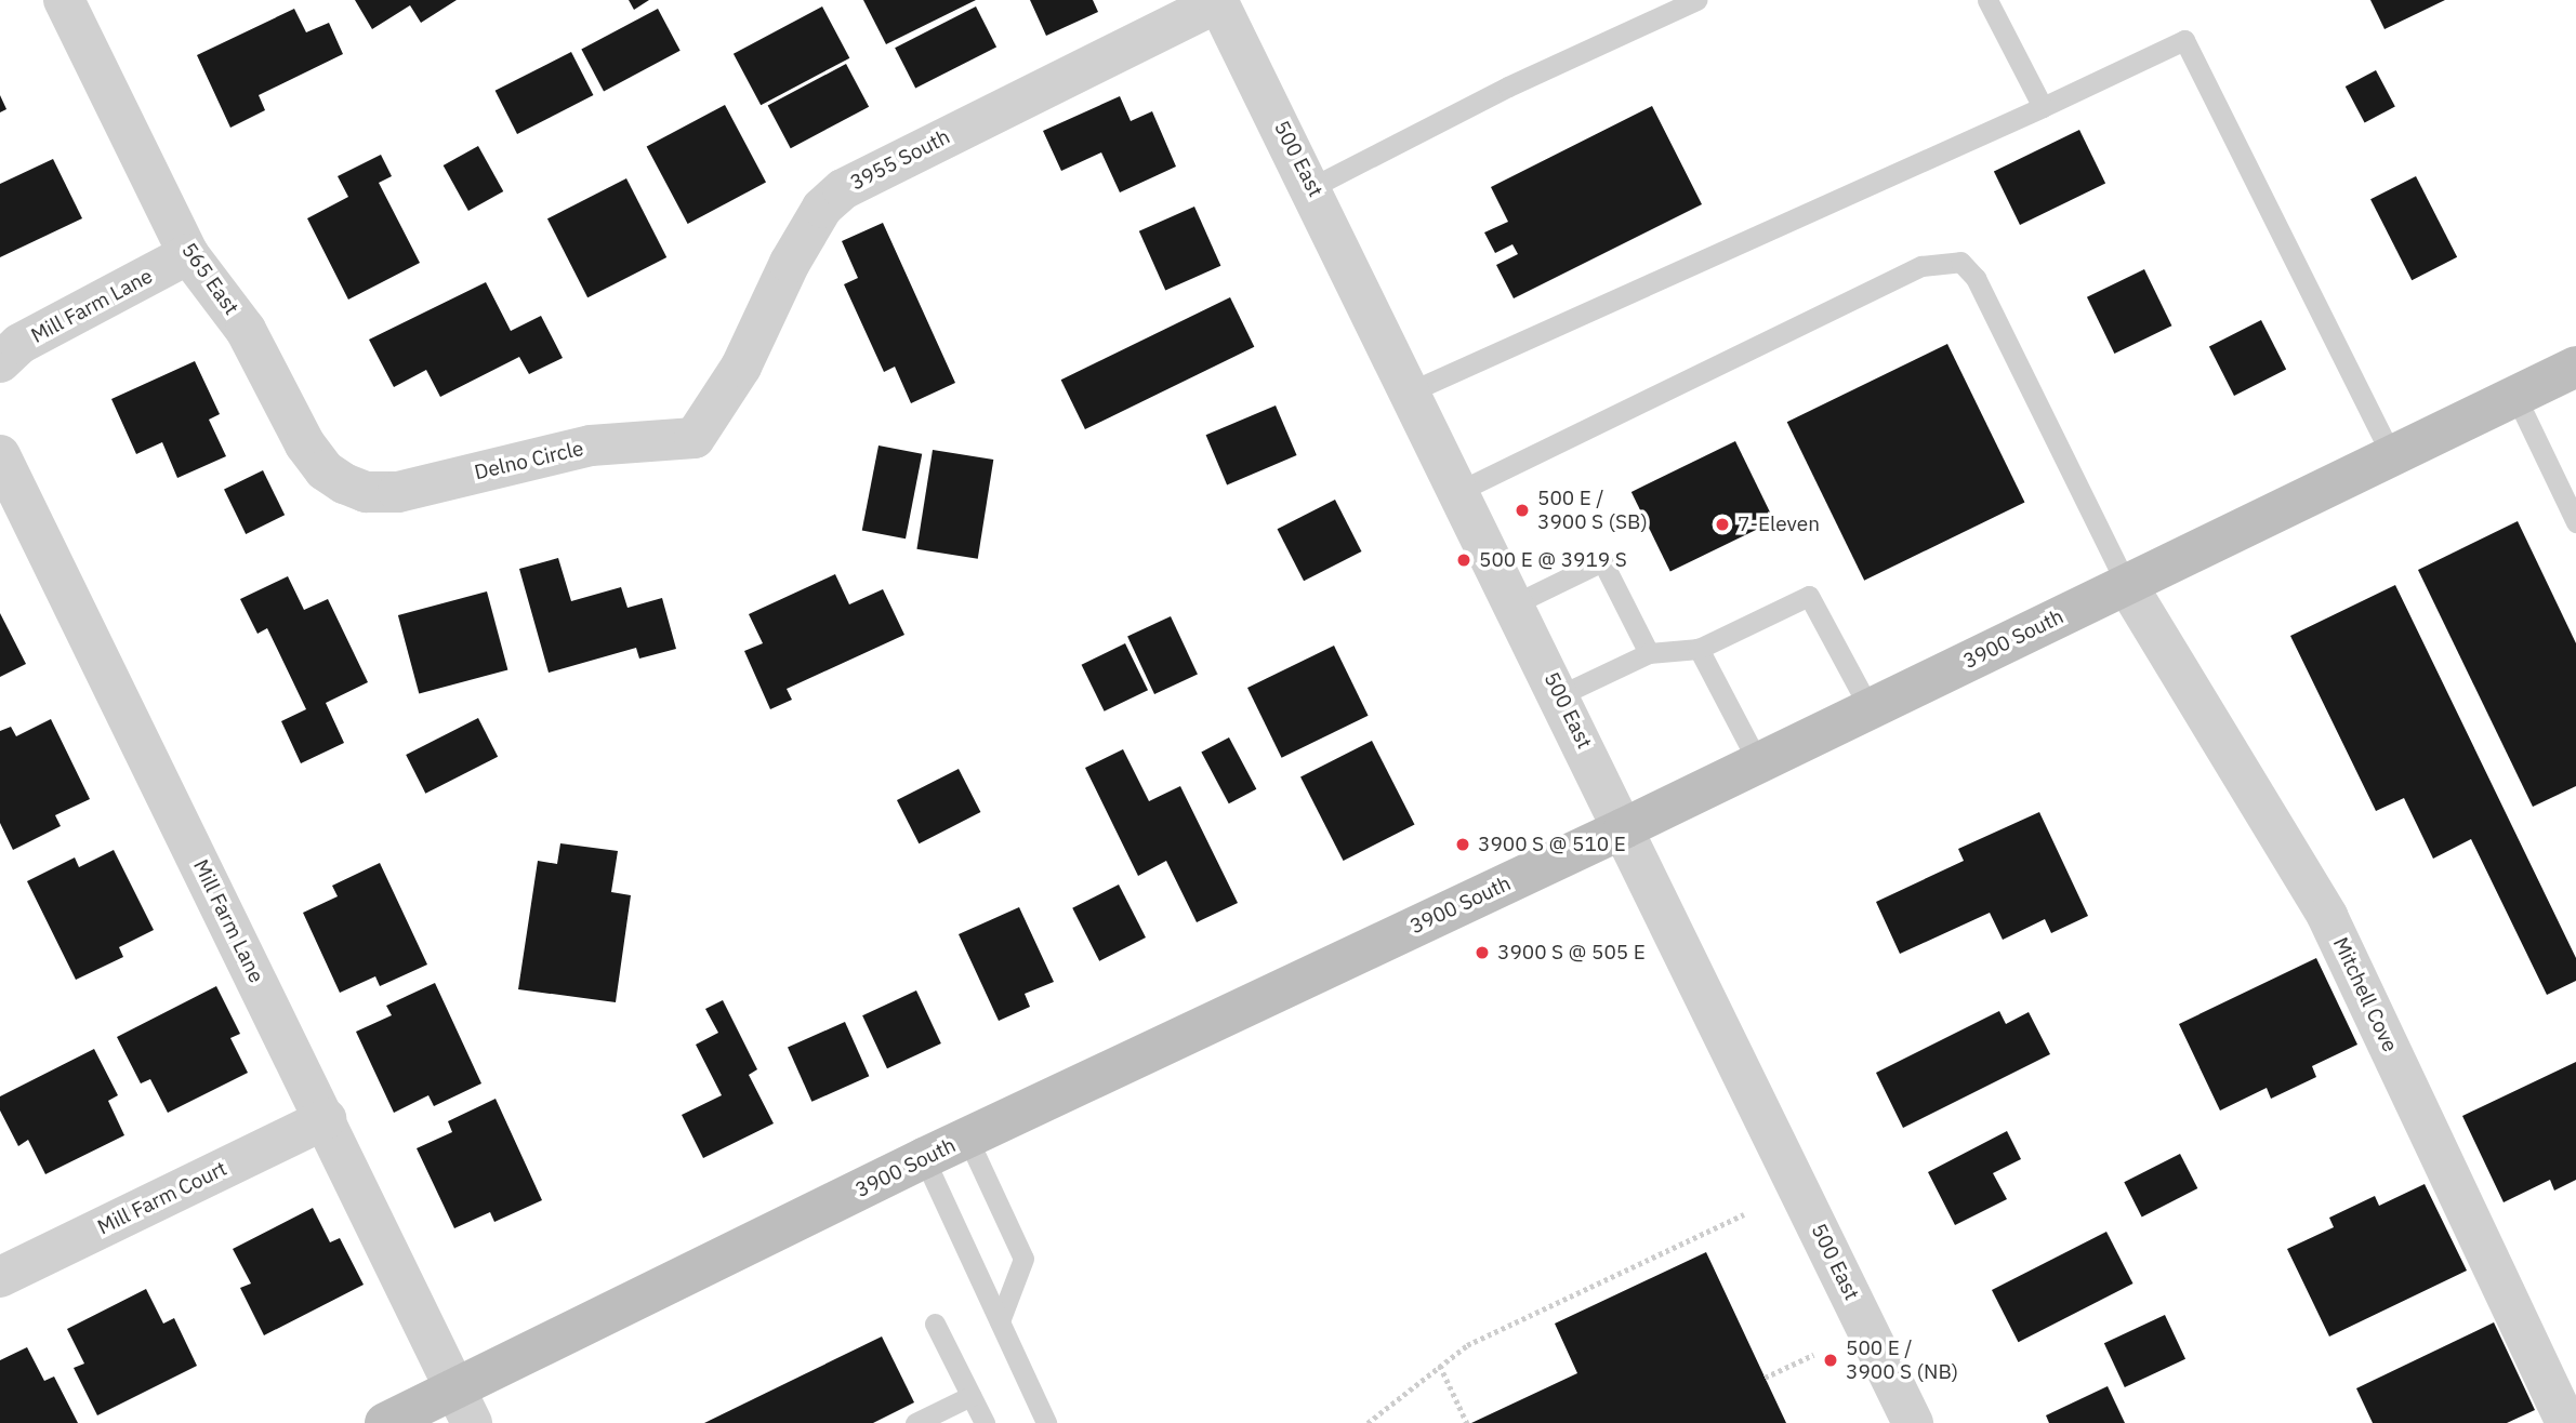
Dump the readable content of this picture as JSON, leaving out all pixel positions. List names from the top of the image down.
{
  "streets": {
    "main road": ["3900 South"],
    "street": [
      "500 East",
      "3955 South",
      "565 East",
      "Mill Farm Lane",
      "Delno Circle",
      "Mitchell Cove",
      "Mill Farm Court"
    ]
  },
  "crossings": [
    ["500 East", "3955 South"],
    ["500 East", "3900 South"],
    ["3955 South", "Delno Circle"],
    ["565 East", "Mill Farm Lane"],
    ["565 East", "Delno Circle"],
    ["Mill Farm Lane", "3900 South"],
    ["Mill Farm Lane", "Mill Farm Court"],
    ["3900 South", "Mitchell Cove"]
  ],
  "places": [
    "500 E / 3900 S (SB)",
    "7-Eleven",
    "500 E @ 3919 S",
    "3900 S @ 510 E",
    "3900 S @ 505 E",
    "500 E / 3900 S (NB)"
  ]
}
